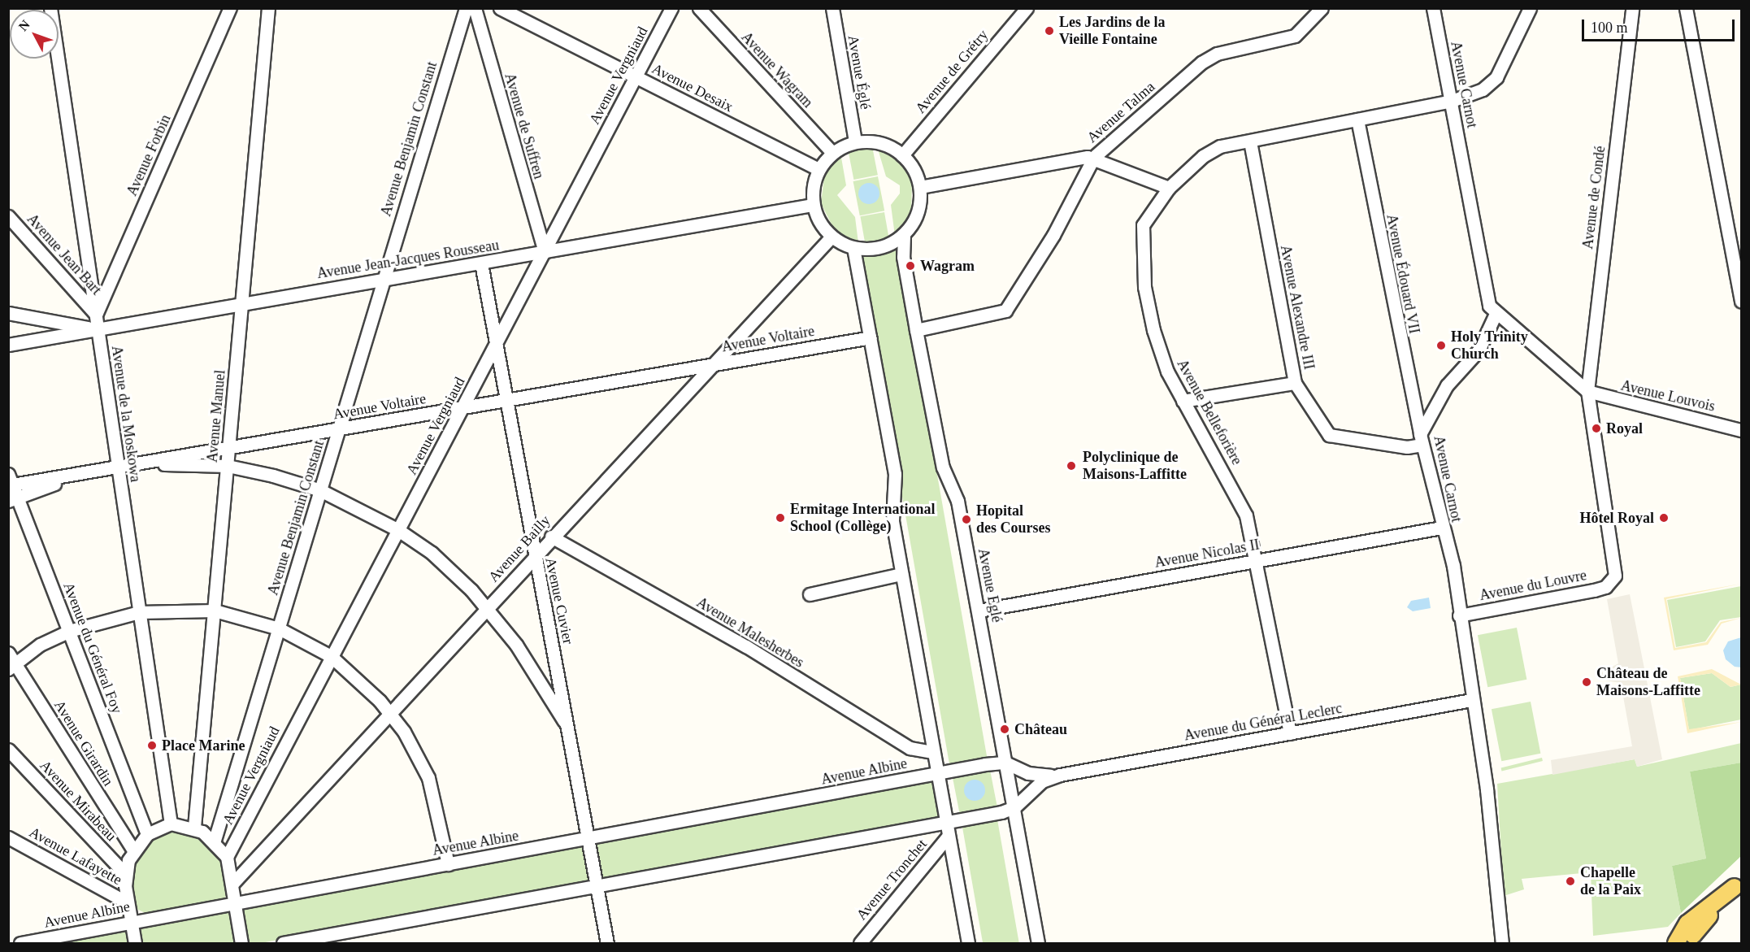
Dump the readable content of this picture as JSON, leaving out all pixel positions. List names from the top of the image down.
{
  "streets": {
    "street": [
      "Avenue Wagram",
      "Avenue de Grétry",
      "Avenue Églé",
      "Avenue Vergniaud",
      "Avenue Carnot",
      "Avenue Desaix",
      "Avenue Talma",
      "Avenue de Suffren",
      "Avenue Benjamin Constant",
      "Avenue Forbin",
      "Avenue de Condé",
      "Avenue Jean Bart",
      "Avenue Jean-Jacques Rousseau",
      "Avenue Édouard VII",
      "Avenue Alexandre III",
      "Avenue Voltaire",
      "Avenue Louvois",
      "Avenue Belleforière",
      "Avenue de la Moskowa",
      "Avenue Manuel",
      "Avenue Bailly",
      "Avenue Nicolas II",
      "Avenue Eglé",
      "Avenue du Louvre",
      "Avenue Cuvier",
      "Avenue Malesherbes",
      "Avenue du Général Foy",
      "Avenue du Général Leclerc",
      "Avenue Girardin",
      "Avenue Albine",
      "Avenue Mirabeau",
      "Avenue Lafayette",
      "Avenue Tronchet"
    ]
  },
  "crossings": [
    ["Avenue Wagram", "Avenue de Grétry"],
    ["Avenue Wagram", "Avenue Églé"],
    ["Avenue Wagram", "Avenue Desaix"],
    ["Avenue Wagram", "Avenue Jean-Jacques Rousseau"],
    ["Avenue Wagram", "Avenue Bailly"],
    ["Avenue Wagram", "Avenue Eglé"],
    ["Avenue de Grétry", "Avenue Églé"],
    ["Avenue de Grétry", "Avenue Desaix"],
    ["Avenue de Grétry", "Avenue Jean-Jacques Rousseau"],
    ["Avenue de Grétry", "Avenue Bailly"],
    ["Avenue de Grétry", "Avenue Eglé"],
    ["Avenue Églé", "Avenue Desaix"],
    ["Avenue Églé", "Avenue Jean-Jacques Rousseau"],
    ["Avenue Églé", "Avenue Bailly"],
    ["Avenue Églé", "Avenue Eglé"],
    ["Avenue Vergniaud", "Avenue Desaix"],
    ["Avenue Vergniaud", "Avenue de Suffren"],
    ["Avenue Vergniaud", "Avenue Benjamin Constant"],
    ["Avenue Vergniaud", "Avenue Jean-Jacques Rousseau"],
    ["Avenue Vergniaud", "Avenue Voltaire"],
    ["Avenue Vergniaud", "Avenue de la Moskowa"],
    ["Avenue Vergniaud", "Avenue Manuel"],
    ["Avenue Vergniaud", "Avenue Bailly"],
    ["Avenue Vergniaud", "Avenue Cuvier"],
    ["Avenue Vergniaud", "Avenue du Général Foy"],
    ["Avenue Vergniaud", "Avenue Girardin"],
    ["Avenue Vergniaud", "Avenue Albine"],
    ["Avenue Vergniaud", "Avenue Mirabeau"],
    ["Avenue Vergniaud", "Avenue Lafayette"],
    ["Avenue Carnot", "Avenue Édouard VII"],
    ["Avenue Carnot", "Avenue Alexandre III"],
    ["Avenue Carnot", "Avenue Belleforière"],
    ["Avenue Carnot", "Avenue Nicolas II"],
    ["Avenue Carnot", "Avenue du Louvre"],
    ["Avenue Carnot", "Avenue du Général Leclerc"],
    ["Avenue Desaix", "Avenue Jean-Jacques Rousseau"],
    ["Avenue Desaix", "Avenue Bailly"],
    ["Avenue Desaix", "Avenue Eglé"],
    ["Avenue Talma", "Avenue Eglé"],
    ["Avenue de Suffren", "Avenue Jean-Jacques Rousseau"],
    ["Avenue Benjamin Constant", "Avenue Jean-Jacques Rousseau"],
    ["Avenue Benjamin Constant", "Avenue Voltaire"],
    ["Avenue Benjamin Constant", "Avenue de la Moskowa"],
    ["Avenue Benjamin Constant", "Avenue Manuel"],
    ["Avenue Benjamin Constant", "Avenue Bailly"],
    ["Avenue Benjamin Constant", "Avenue du Général Foy"],
    ["Avenue Benjamin Constant", "Avenue Girardin"],
    ["Avenue Benjamin Constant", "Avenue Albine"],
    ["Avenue Benjamin Constant", "Avenue Mirabeau"],
    ["Avenue Benjamin Constant", "Avenue Lafayette"],
    ["Avenue Forbin", "Avenue Jean Bart"],
    ["Avenue Forbin", "Avenue de la Moskowa"],
    ["Avenue de Condé", "Avenue Louvois"],
    ["Avenue de Condé", "Avenue du Louvre"],
    ["Avenue Jean Bart", "Avenue de la Moskowa"],
    ["Avenue Jean-Jacques Rousseau", "Avenue de la Moskowa"],
    ["Avenue Jean-Jacques Rousseau", "Avenue Manuel"],
    ["Avenue Jean-Jacques Rousseau", "Avenue Bailly"],
    ["Avenue Jean-Jacques Rousseau", "Avenue Eglé"],
    ["Avenue Jean-Jacques Rousseau", "Avenue Cuvier"],
    ["Avenue Édouard VII", "Avenue Alexandre III"],
    ["Avenue Édouard VII", "Avenue Belleforière"],
    ["Avenue Alexandre III", "Avenue Belleforière"],
    ["Avenue Voltaire", "Avenue de la Moskowa"],
    ["Avenue Voltaire", "Avenue Manuel"],
    ["Avenue Voltaire", "Avenue Bailly"],
    ["Avenue Voltaire", "Avenue Cuvier"],
    ["Avenue Voltaire", "Avenue du Général Foy"],
    ["Avenue Belleforière", "Avenue Nicolas II"],
    ["Avenue Belleforière", "Avenue du Général Leclerc"],
    ["Avenue de la Moskowa", "Avenue Manuel"],
    ["Avenue de la Moskowa", "Avenue Bailly"],
    ["Avenue de la Moskowa", "Avenue du Général Foy"],
    ["Avenue de la Moskowa", "Avenue Girardin"],
    ["Avenue de la Moskowa", "Avenue Albine"],
    ["Avenue de la Moskowa", "Avenue Mirabeau"],
    ["Avenue de la Moskowa", "Avenue Lafayette"],
    ["Avenue Manuel", "Avenue Bailly"],
    ["Avenue Manuel", "Avenue du Général Foy"],
    ["Avenue Manuel", "Avenue Girardin"],
    ["Avenue Manuel", "Avenue Albine"],
    ["Avenue Manuel", "Avenue Mirabeau"],
    ["Avenue Manuel", "Avenue Lafayette"],
    ["Avenue Bailly", "Avenue Eglé"],
    ["Avenue Bailly", "Avenue Cuvier"],
    ["Avenue Bailly", "Avenue Malesherbes"],
    ["Avenue Bailly", "Avenue du Général Foy"],
    ["Avenue Bailly", "Avenue Girardin"],
    ["Avenue Bailly", "Avenue Albine"],
    ["Avenue Bailly", "Avenue Mirabeau"],
    ["Avenue Bailly", "Avenue Lafayette"],
    ["Avenue Nicolas II", "Avenue Eglé"],
    ["Avenue Eglé", "Avenue du Général Leclerc"],
    ["Avenue Cuvier", "Avenue Albine"],
    ["Avenue du Général Foy", "Avenue Girardin"],
    ["Avenue du Général Foy", "Avenue Albine"],
    ["Avenue du Général Foy", "Avenue Mirabeau"],
    ["Avenue du Général Foy", "Avenue Lafayette"],
    ["Avenue Girardin", "Avenue Albine"],
    ["Avenue Girardin", "Avenue Mirabeau"],
    ["Avenue Girardin", "Avenue Lafayette"],
    ["Avenue Albine", "Avenue Mirabeau"],
    ["Avenue Albine", "Avenue Lafayette"],
    ["Avenue Mirabeau", "Avenue Lafayette"]
  ],
  "places": [
    "Les Jardins de la Vieille Fontaine",
    "Wagram",
    "Holy Trinity Church",
    "Royal",
    "Polyclinique de Maisons-Laffitte",
    "Ermitage International School (Collège)",
    "Hôtel Royal",
    "Hopital des Courses",
    "Château de Maisons-Laffitte",
    "Château",
    "Place Marine",
    "Chapelle de la Paix"
  ],
  "scale_bar": "100 m",
  "north": "top left"
}
